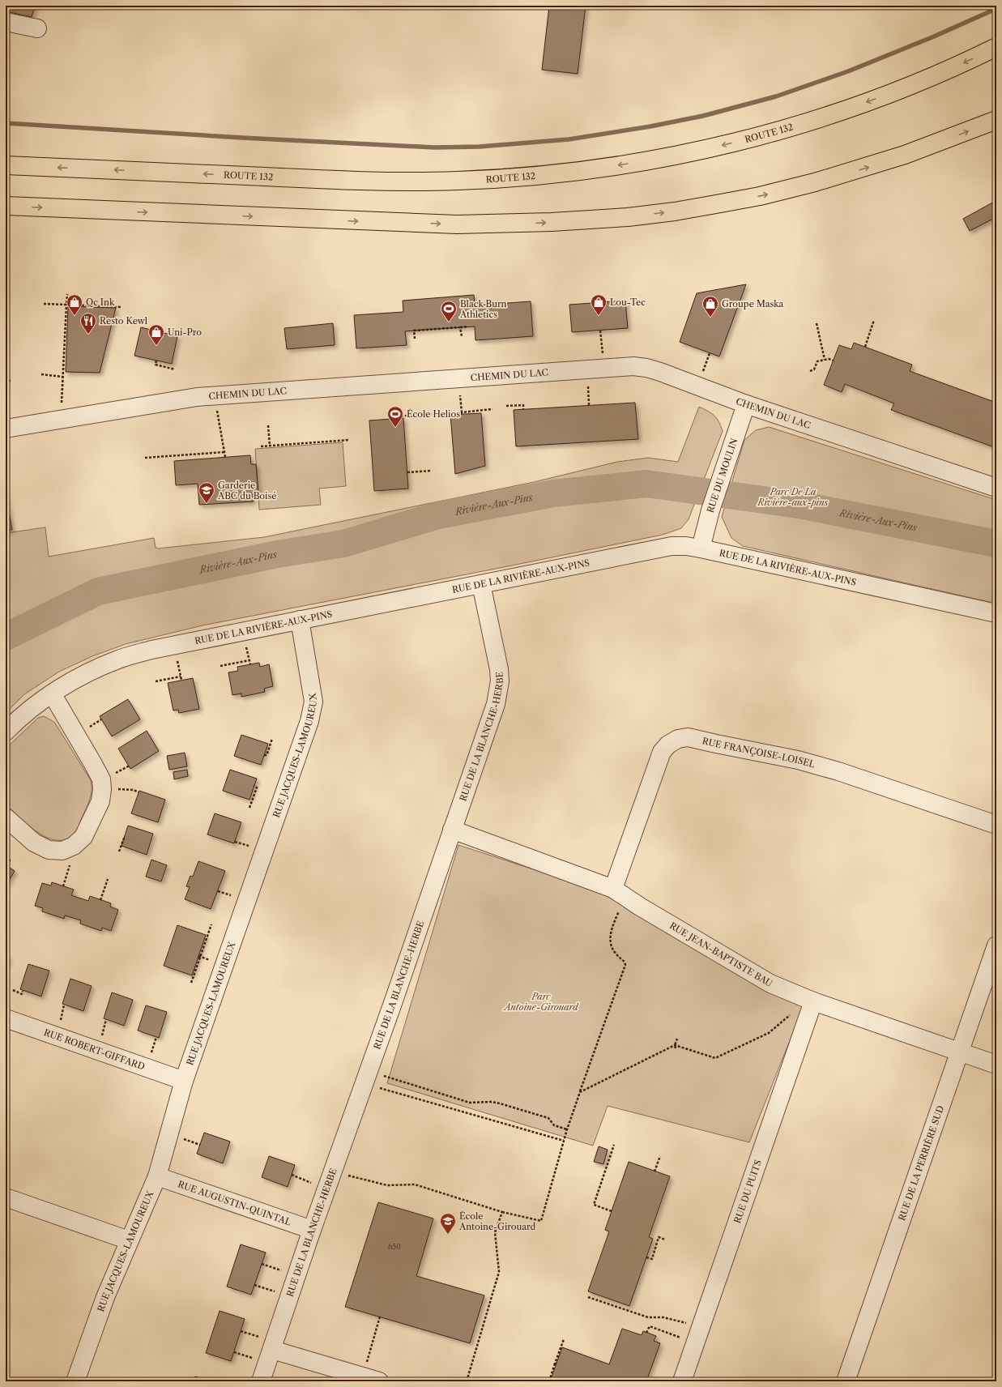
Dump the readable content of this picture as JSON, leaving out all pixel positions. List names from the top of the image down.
{
  "streets": {
    "highway": ["ROUTE 132"],
    "street": [
      "CHEMIN DU LAC",
      "RUE DU MOULIN",
      "RUE DE LA RIVIÈRE-AUX-PINS",
      "RUE DE LA BLANCHE-HERBE",
      "RUE FRANÇOISE-LOISEL",
      "RUE JACQUES-LAMOUREUX",
      "RUE JEAN-BAPTISTE BAU",
      "RUE ROBERT-GIFFARD",
      "RUE DE LA PERRIÈRE SUD",
      "RUE DU PUITS",
      "RUE AUGUSTIN-QUINTAL"
    ]
  },
  "crossings": [
    ["CHEMIN DU LAC", "RUE DU MOULIN"],
    ["RUE DU MOULIN", "RUE DE LA RIVIÈRE-AUX-PINS"],
    ["RUE DE LA RIVIÈRE-AUX-PINS", "RUE DE LA BLANCHE-HERBE"],
    ["RUE DE LA RIVIÈRE-AUX-PINS", "RUE JACQUES-LAMOUREUX"],
    ["RUE DE LA BLANCHE-HERBE", "RUE JEAN-BAPTISTE BAU"],
    ["RUE DE LA BLANCHE-HERBE", "RUE AUGUSTIN-QUINTAL"],
    ["RUE FRANÇOISE-LOISEL", "RUE JEAN-BAPTISTE BAU"],
    ["RUE JACQUES-LAMOUREUX", "RUE ROBERT-GIFFARD"],
    ["RUE JACQUES-LAMOUREUX", "RUE AUGUSTIN-QUINTAL"],
    ["RUE JEAN-BAPTISTE BAU", "RUE DE LA PERRIÈRE SUD"],
    ["RUE JEAN-BAPTISTE BAU", "RUE DU PUITS"]
  ],
  "water": ["Rivière-Aux-Pins"],
  "parks": ["Parc De La Rivière-aux-pins", "Parc Antoine-Girouard"],
  "places": {
    "shop": [
      "Qc Ink",
      "Lou-Tec",
      "Groupe Maska",
      "Uni-Pro"
    ],
    "sports": ["Black Burn Athletics", "École Helios"],
    "restaurant": ["Resto Kewl"],
    "school or university": ["Garderie ABC du Boisé", "École Antoine-Girouard"]
  },
  "house_numbers": ["650"]
}
